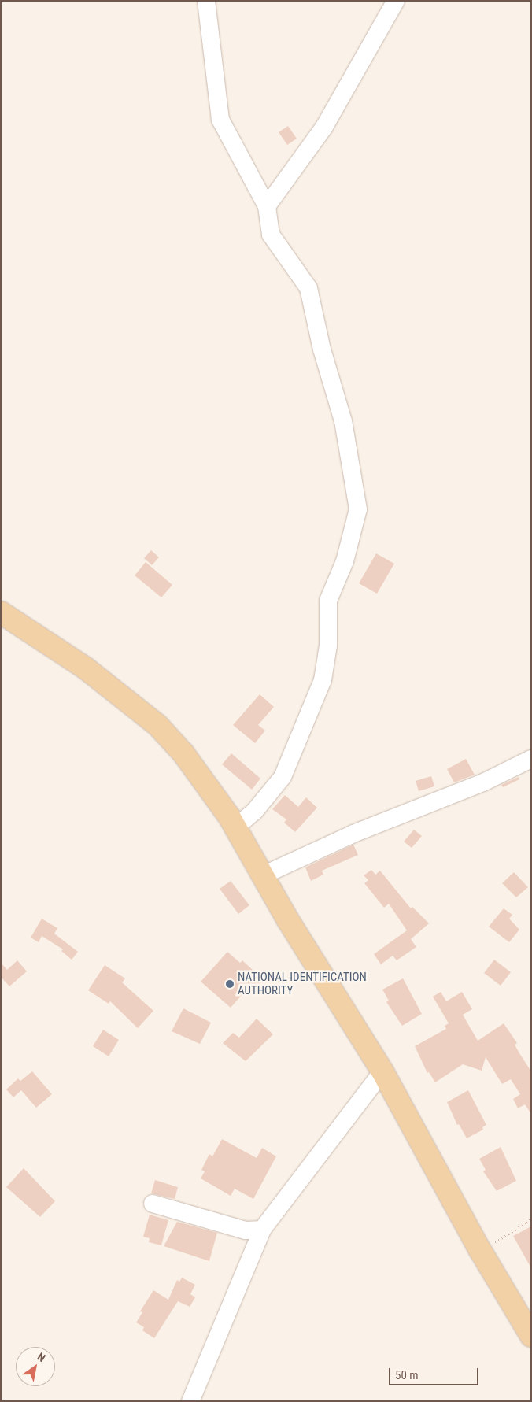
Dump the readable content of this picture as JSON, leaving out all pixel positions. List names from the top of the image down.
{
  "places": ["NATIONAL IDENTIFICATION AUTHORITY"],
  "scale_bar": "50 m",
  "north": "top right"
}
